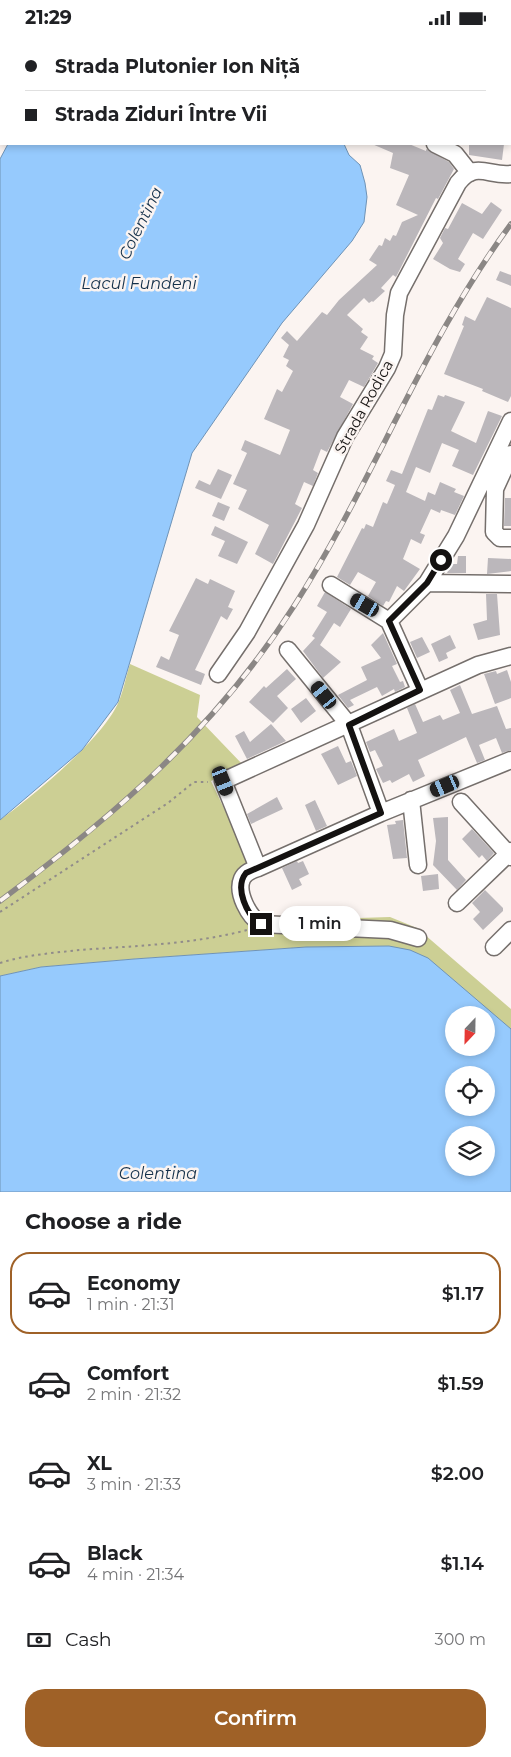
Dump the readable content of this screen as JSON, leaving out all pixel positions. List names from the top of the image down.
{
  "streets": {
    "street": ["Strada Rodica"]
  },
  "water": ["Colentina", "Lacul Fundeni"],
  "north": "bottom",
  "page": {
    "status": "21:29",
    "banner": ["Strada Plutonier Ion Niță", "Strada Ziduri Între Vii"],
    "bubble": "1 min",
    "heading": "Choose a ride",
    "list": [
      {
        "name": "Economy",
        "note": "1 min · 21:31",
        "value": "$1.17"
      },
      {
        "name": "Comfort",
        "note": "2 min · 21:32",
        "value": "$1.59"
      },
      {
        "name": "XL",
        "note": "3 min · 21:33",
        "value": "$2.00"
      },
      {
        "name": "Black",
        "note": "4 min · 21:34",
        "value": "$1.14"
      }
    ],
    "pay": ["Cash", "300 m"],
    "buttons": "Confirm"
  }
}
